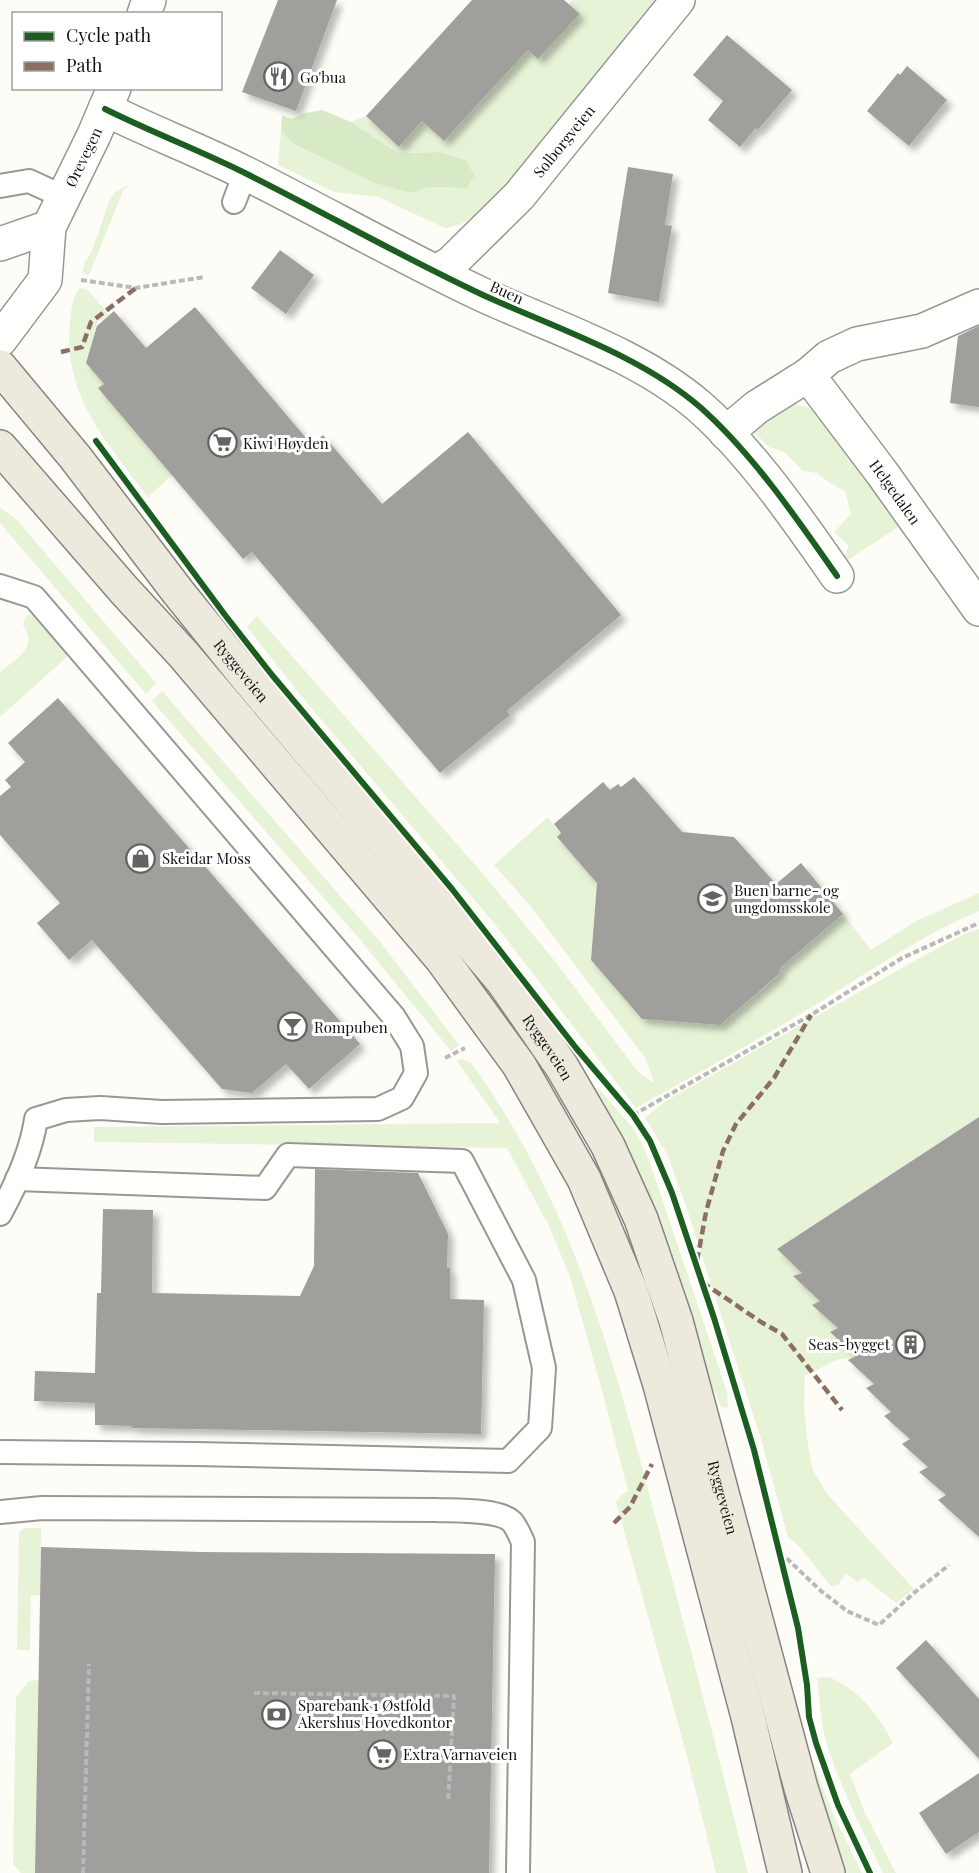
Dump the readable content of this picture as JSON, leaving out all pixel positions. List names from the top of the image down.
{
  "streets": {
    "main road": ["Ryggeveien"],
    "street": [
      "Solborgveien",
      "Ørevegen",
      "Buen",
      "Helgedalen"
    ]
  },
  "crossings": [
    ["Solborgveien", "Buen"],
    ["Ørevegen", "Buen"]
  ],
  "places": {
    "restaurant": ["Go'bua"],
    "supermarket": ["Kiwi Høyden", "Extra Varnaveien"],
    "shop": ["Skeidar Moss"],
    "school or university": ["Buen barne- og ungdomsskole"],
    "bar": ["Rompuben"],
    "building": ["Seas-bygget"],
    "bank": ["Sparebank 1 Østfold Akershus Hovedkontor"]
  },
  "legend": ["Cycle path", "Path"]
}
